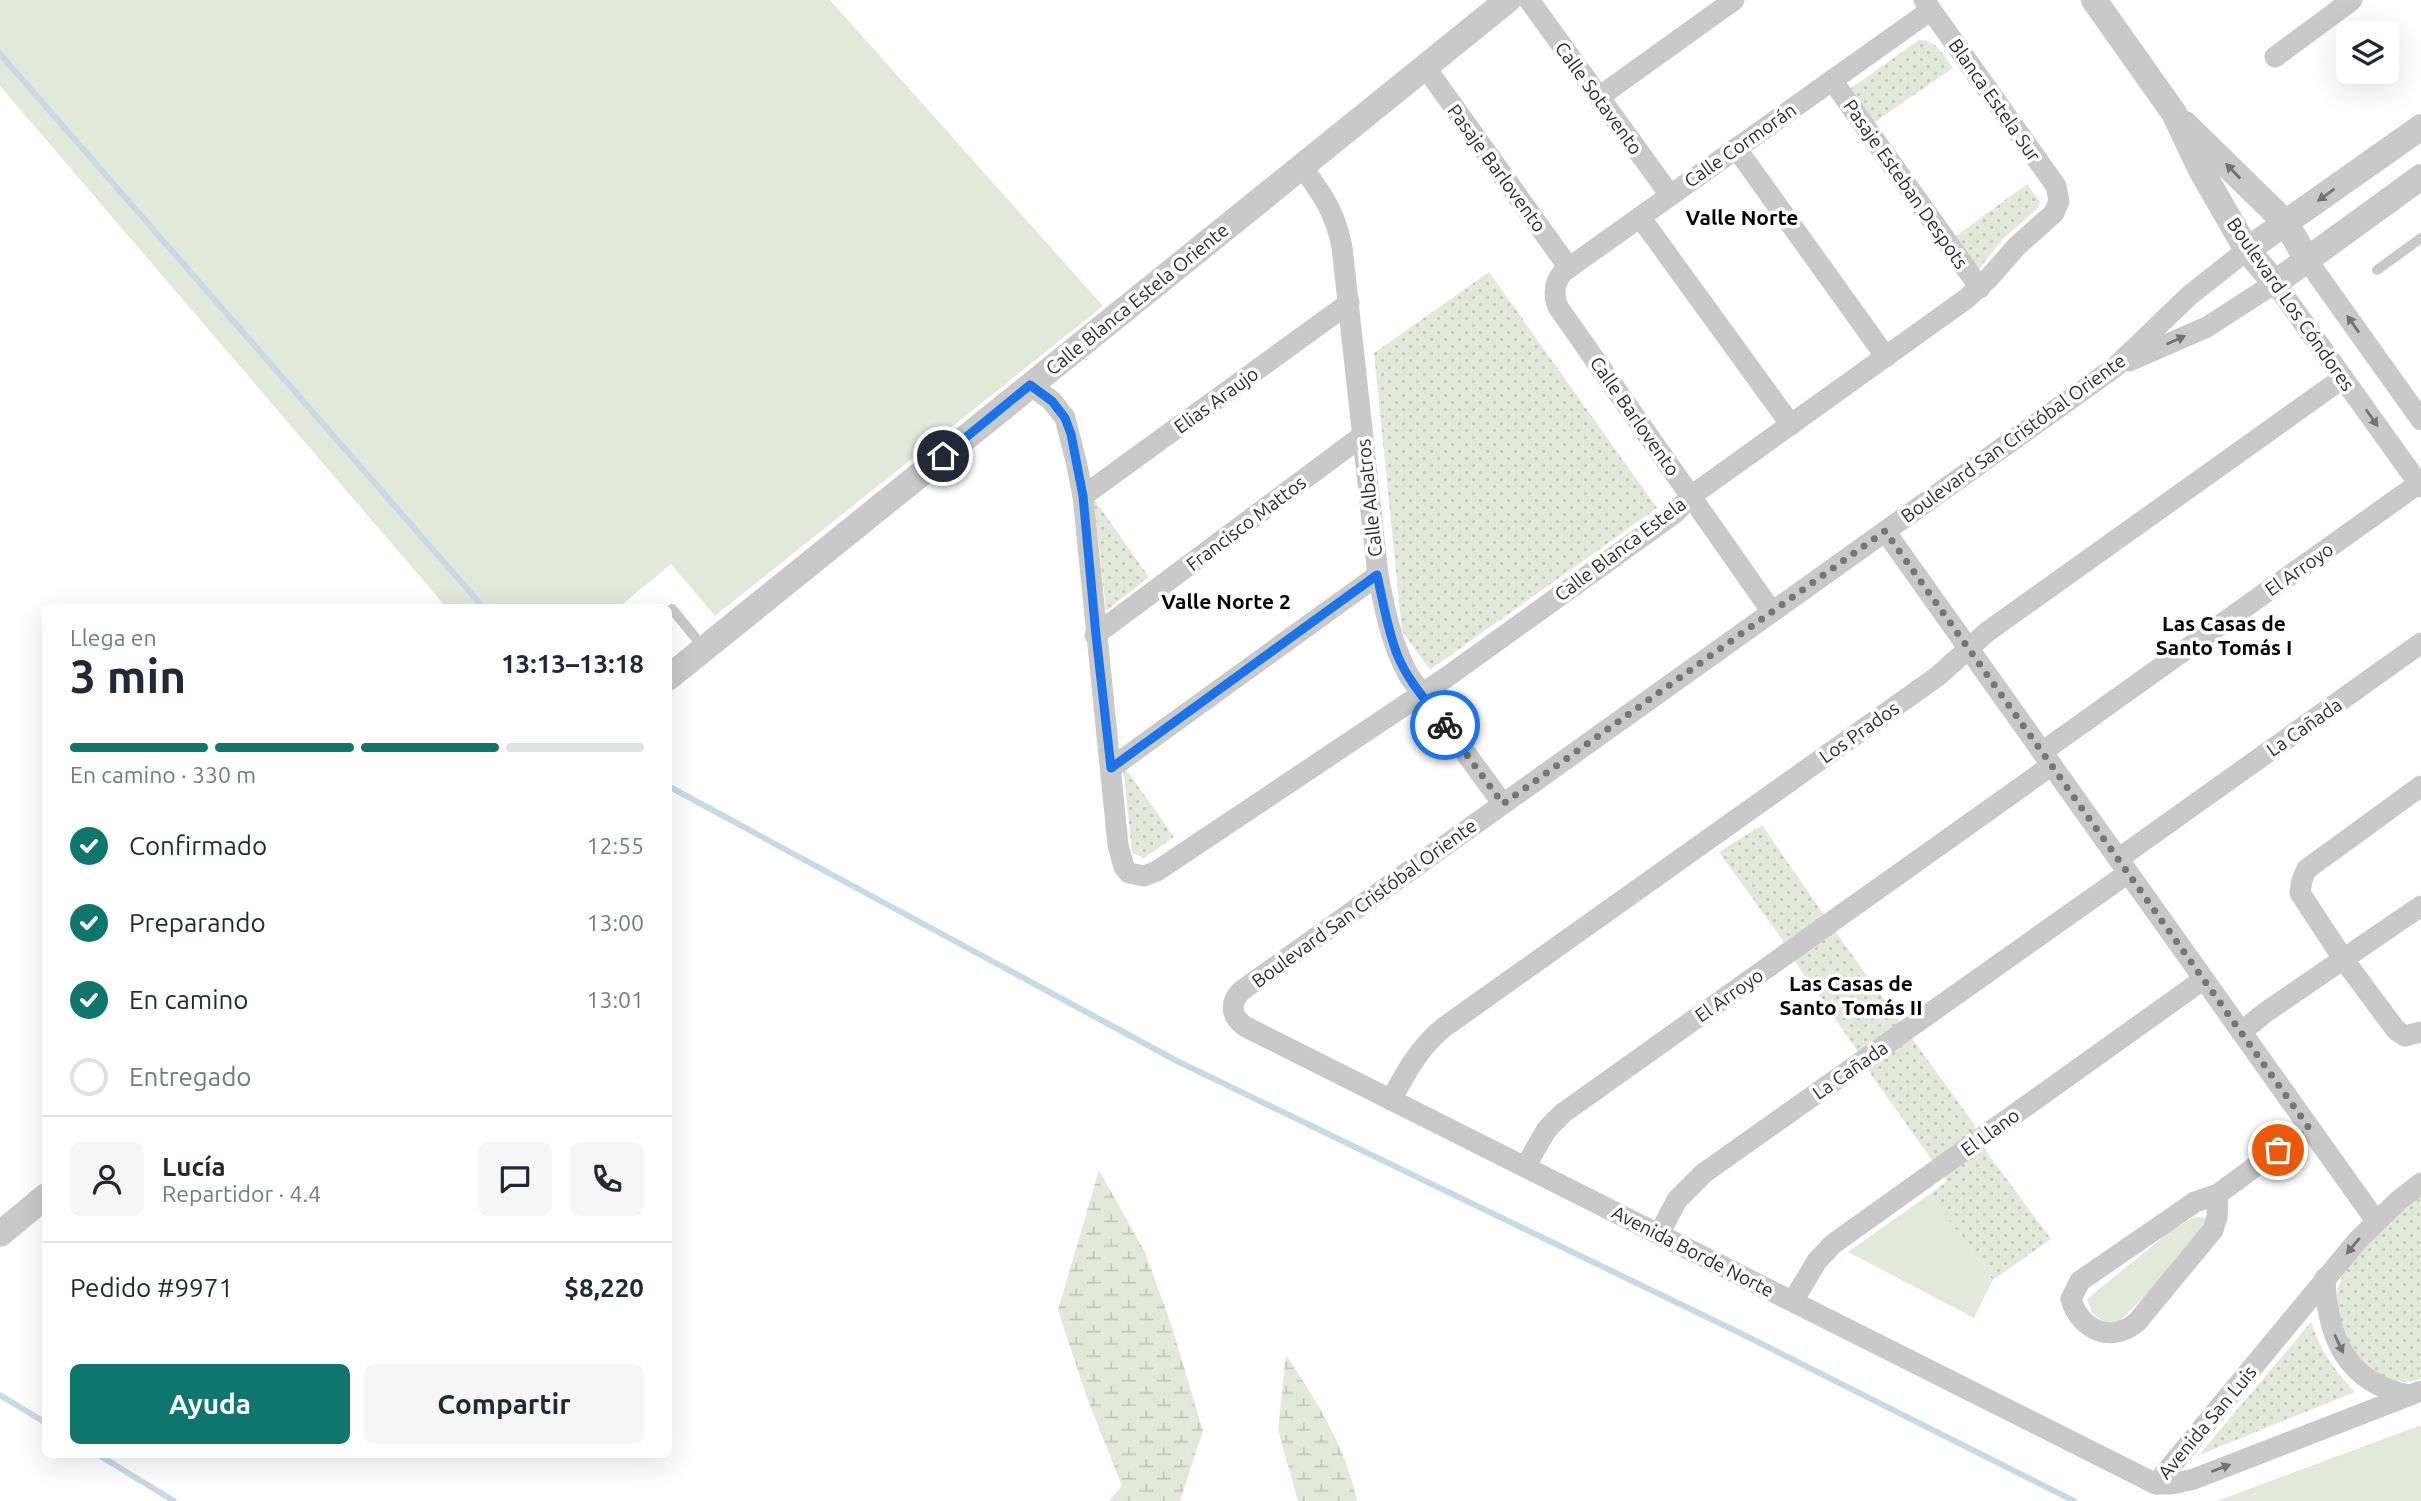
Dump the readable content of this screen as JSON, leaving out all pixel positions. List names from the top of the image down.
{
  "streets": {
    "street": [
      "Calle Sotavento",
      "Blanca Estela Sur",
      "Calle Cormorán",
      "Pasaje Barlovento",
      "Pasaje Esteban Despots",
      "Calle Blanca Estela Oriente",
      "Boulevard Los Cóndores",
      "Elias Araujo",
      "Calle Barlovento",
      "Boulevard San Cristóbal Oriente",
      "Calle Albatros",
      "Francisco Mattos",
      "Calle Blanca Estela",
      "El Arroyo",
      "La Cañada",
      "Los Prados",
      "El Llano",
      "Avenida Borde Norte",
      "Avenida San Luis"
    ]
  },
  "crossings": [
    ["Calle Sotavento", "Calle Cormorán"],
    ["Blanca Estela Sur", "Calle Cormorán"],
    ["Blanca Estela Sur", "Calle Blanca Estela"],
    ["Calle Cormorán", "Pasaje Barlovento"],
    ["Calle Cormorán", "Pasaje Esteban Despots"],
    ["Calle Cormorán", "Calle Barlovento"],
    ["Pasaje Barlovento", "Calle Blanca Estela Oriente"],
    ["Pasaje Esteban Despots", "Calle Blanca Estela"],
    ["Calle Blanca Estela Oriente", "Calle Albatros"],
    ["Boulevard Los Cóndores", "Boulevard San Cristóbal Oriente"],
    ["Boulevard Los Cóndores", "El Arroyo"],
    ["Boulevard Los Cóndores", "Los Prados"],
    ["Elias Araujo", "Calle Albatros"],
    ["Calle Barlovento", "Boulevard San Cristóbal Oriente"],
    ["Calle Barlovento", "Calle Blanca Estela"],
    ["Boulevard San Cristóbal Oriente", "Calle Albatros"],
    ["Boulevard San Cristóbal Oriente", "Avenida Borde Norte"],
    ["Calle Albatros", "Francisco Mattos"],
    ["Calle Albatros", "Calle Blanca Estela"],
    ["El Arroyo", "Avenida Borde Norte"],
    ["La Cañada", "Avenida Borde Norte"],
    ["Los Prados", "Avenida Borde Norte"],
    ["El Llano", "Avenida Borde Norte"],
    ["Avenida Borde Norte", "Avenida San Luis"]
  ],
  "districts": [
    "Valle Norte",
    "Valle Norte 2",
    "Las Casas de Santo Tomás I",
    "Las Casas de Santo Tomás II"
  ],
  "page": {
    "heading": ["3 min", "Llega en", "13:13–13:18"],
    "panel": [
      "Lucía",
      "Repartidor · 4.4",
      "Pedido #9971",
      "$8,220"
    ],
    "bar": "En camino · 330 m",
    "list": [
      ["Confirmado", "12:55"],
      ["Preparando", "13:00"],
      ["En camino", "13:01"],
      "Entregado"
    ],
    "buttons": ["Ayuda", "Compartir"]
  }
}
